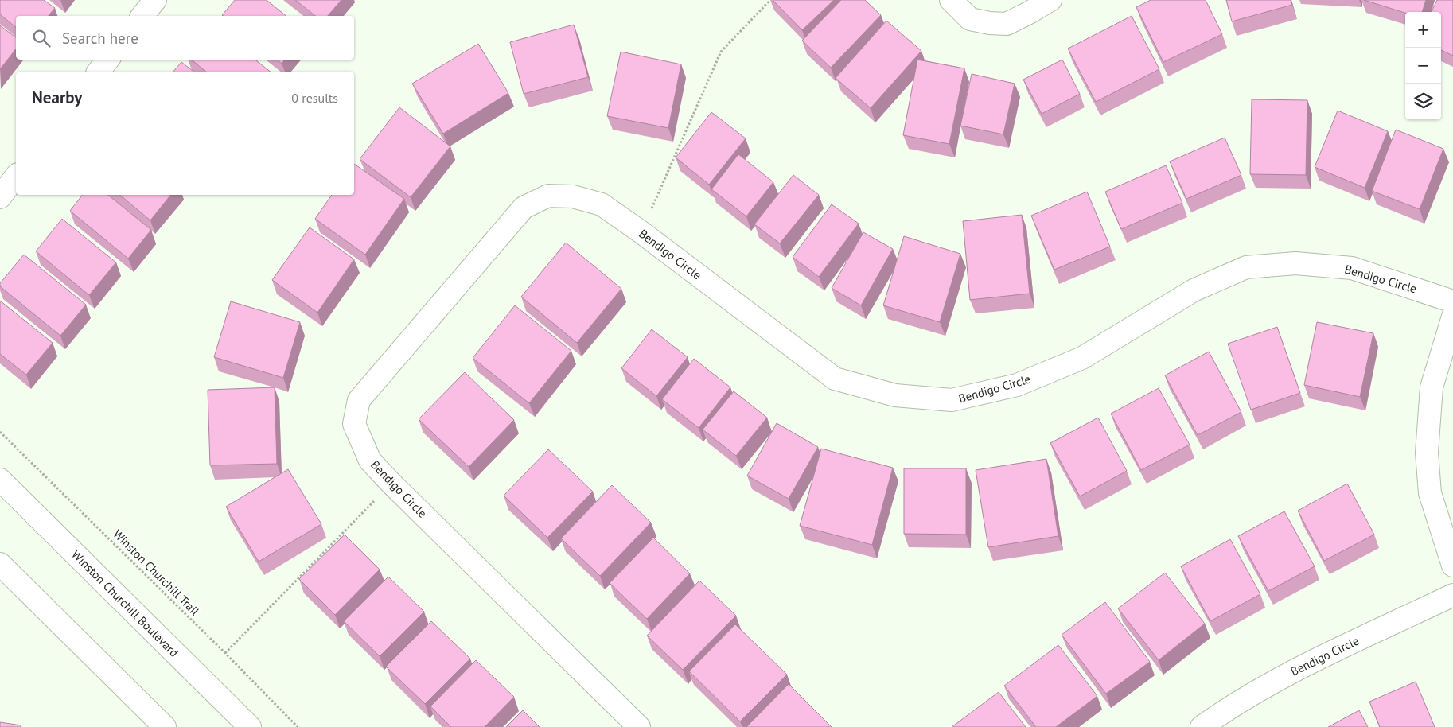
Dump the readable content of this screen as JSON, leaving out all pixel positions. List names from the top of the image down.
{
  "streets": {
    "street": ["Bendigo Circle", "Winston Churchill Boulevard"],
    "path": ["Winston Churchill Trail"]
  },
  "page": {
    "map_buttons": ["+", "−"],
    "search": "Search here",
    "heading": ["Nearby", "0 results"]
  }
}
